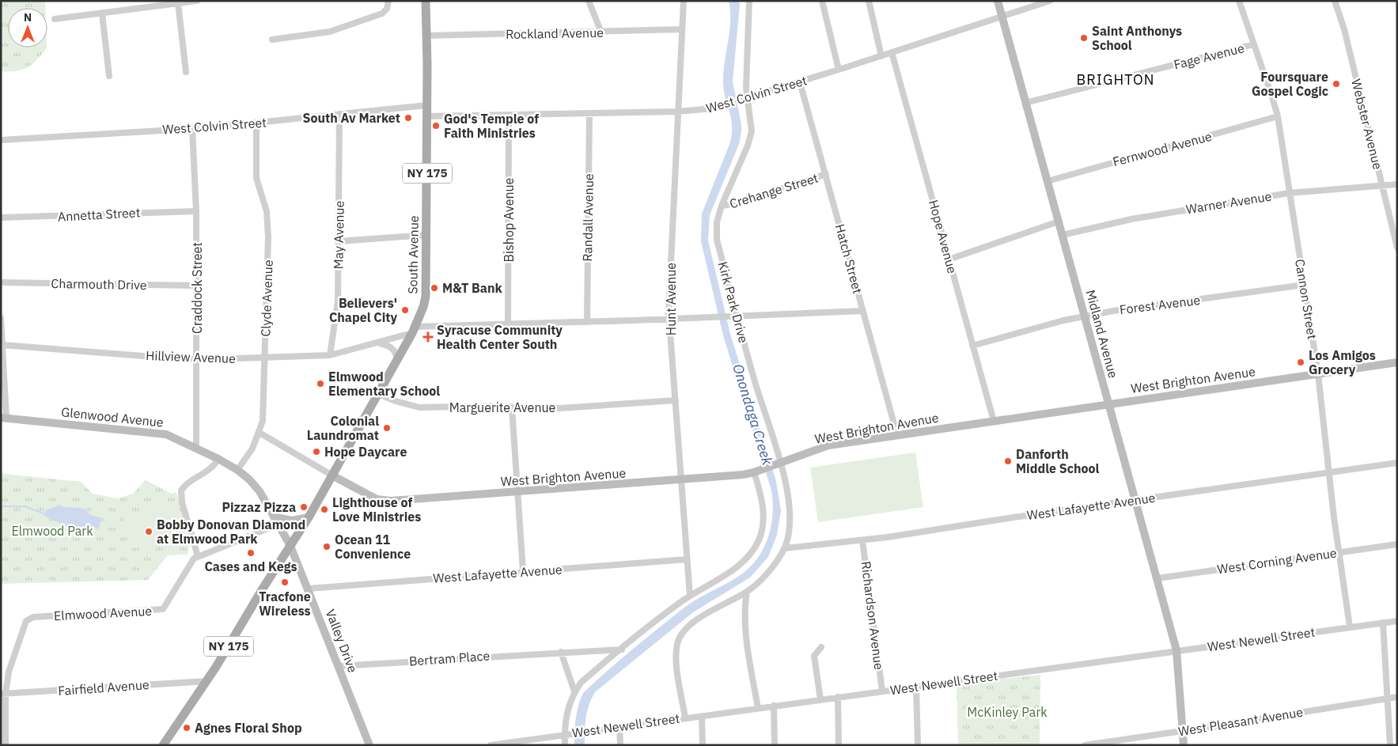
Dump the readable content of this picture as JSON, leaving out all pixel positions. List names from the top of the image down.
{
  "streets": {
    "main road": ["NY 175", "South Avenue"],
    "street": [
      "Rockland Avenue",
      "Fage Avenue",
      "West Colvin Street",
      "Webster Avenue",
      "Fernwood Avenue",
      "Crehange Street",
      "Warner Avenue",
      "Annetta Street",
      "Randall Avenue",
      "Bishop Avenue",
      "May Avenue",
      "Hope Avenue",
      "Hatch Street",
      "Charmouth Drive",
      "Craddock Street",
      "Clyde Avenue",
      "Hunt Avenue",
      "Cannon Street",
      "Kirk Park Drive",
      "Forest Avenue",
      "Midland Avenue",
      "Hillview Avenue",
      "West Brighton Avenue",
      "Marguerite Avenue",
      "Glenwood Avenue",
      "West Lafayette Avenue",
      "West Corning Avenue",
      "Elmwood Avenue",
      "Richardson Avenue",
      "West Newell Street",
      "Valley Drive",
      "Bertram Place",
      "Fairfield Avenue",
      "West Pleasant Avenue"
    ]
  },
  "crossings": [
    ["Rockland Avenue", "South Avenue"],
    ["Rockland Avenue", "Hunt Avenue"],
    ["Fage Avenue", "Cannon Street"],
    ["Fage Avenue", "Midland Avenue"],
    ["West Colvin Street", "Randall Avenue"],
    ["West Colvin Street", "Bishop Avenue"],
    ["West Colvin Street", "May Avenue"],
    ["West Colvin Street", "Hope Avenue"],
    ["West Colvin Street", "South Avenue"],
    ["West Colvin Street", "Hatch Street"],
    ["West Colvin Street", "Craddock Street"],
    ["West Colvin Street", "Clyde Avenue"],
    ["West Colvin Street", "Hunt Avenue"],
    ["West Colvin Street", "Kirk Park Drive"],
    ["West Colvin Street", "Midland Avenue"],
    ["Webster Avenue", "Warner Avenue"],
    ["Fernwood Avenue", "Cannon Street"],
    ["Fernwood Avenue", "Midland Avenue"],
    ["Crehange Street", "Hatch Street"],
    ["Crehange Street", "Kirk Park Drive"],
    ["Warner Avenue", "Cannon Street"],
    ["Warner Avenue", "Midland Avenue"],
    ["Annetta Street", "Craddock Street"],
    ["Randall Avenue", "Hillview Avenue"],
    ["Bishop Avenue", "Hillview Avenue"],
    ["May Avenue", "Hillview Avenue"],
    ["Hope Avenue", "Forest Avenue"],
    ["Hope Avenue", "West Brighton Avenue"],
    ["South Avenue", "Hillview Avenue"],
    ["South Avenue", "West Brighton Avenue"],
    ["South Avenue", "Marguerite Avenue"],
    ["South Avenue", "Glenwood Avenue"],
    ["South Avenue", "Valley Drive"],
    ["South Avenue", "Fairfield Avenue"],
    ["Hatch Street", "Hillview Avenue"],
    ["Hatch Street", "West Brighton Avenue"],
    ["Charmouth Drive", "Craddock Street"],
    ["Craddock Street", "Hillview Avenue"],
    ["Craddock Street", "Glenwood Avenue"],
    ["Clyde Avenue", "Hillview Avenue"],
    ["Clyde Avenue", "West Brighton Avenue"],
    ["Clyde Avenue", "Glenwood Avenue"],
    ["Hunt Avenue", "Hillview Avenue"],
    ["Hunt Avenue", "West Brighton Avenue"],
    ["Hunt Avenue", "Marguerite Avenue"],
    ["Hunt Avenue", "West Lafayette Avenue"],
    ["Cannon Street", "Forest Avenue"],
    ["Cannon Street", "West Brighton Avenue"],
    ["Cannon Street", "West Lafayette Avenue"],
    ["Cannon Street", "West Corning Avenue"],
    ["Cannon Street", "West Newell Street"],
    ["Kirk Park Drive", "Hillview Avenue"],
    ["Kirk Park Drive", "West Brighton Avenue"],
    ["Kirk Park Drive", "West Lafayette Avenue"],
    ["Kirk Park Drive", "West Newell Street"],
    ["Forest Avenue", "Midland Avenue"],
    ["Midland Avenue", "West Brighton Avenue"],
    ["Midland Avenue", "West Lafayette Avenue"],
    ["Midland Avenue", "West Corning Avenue"],
    ["Midland Avenue", "West Newell Street"],
    ["Midland Avenue", "West Pleasant Avenue"],
    ["Glenwood Avenue", "Elmwood Avenue"],
    ["Glenwood Avenue", "Valley Drive"],
    ["West Lafayette Avenue", "Richardson Avenue"],
    ["West Lafayette Avenue", "Valley Drive"],
    ["Elmwood Avenue", "Fairfield Avenue"],
    ["Richardson Avenue", "West Newell Street"],
    ["Valley Drive", "Bertram Place"]
  ],
  "districts": ["BRIGHTON"],
  "water": ["Onondaga Creek"],
  "parks": ["Elmwood Park", "McKinley Park"],
  "places": {
    "other": [
      "Saint Anthonys School",
      "Foursquare Gospel Cogic",
      "South Av Market",
      "God's Temple of Faith Ministries",
      "M&T Bank",
      "Believers' Chapel City",
      "Los Amigos Grocery",
      "Elmwood Elementary School",
      "Colonial Laundromat",
      "Hope Daycare",
      "Danforth Middle School",
      "Pizzaz Pizza",
      "Lighthouse of Love Ministries",
      "Bobby Donovan Diamond at Elmwood Park",
      "Ocean 11 Convenience",
      "Cases and Kegs",
      "Tracfone Wireless",
      "Agnes Floral Shop"
    ],
    "health": ["Syracuse Community Health Center South"]
  },
  "north": "top"
}
